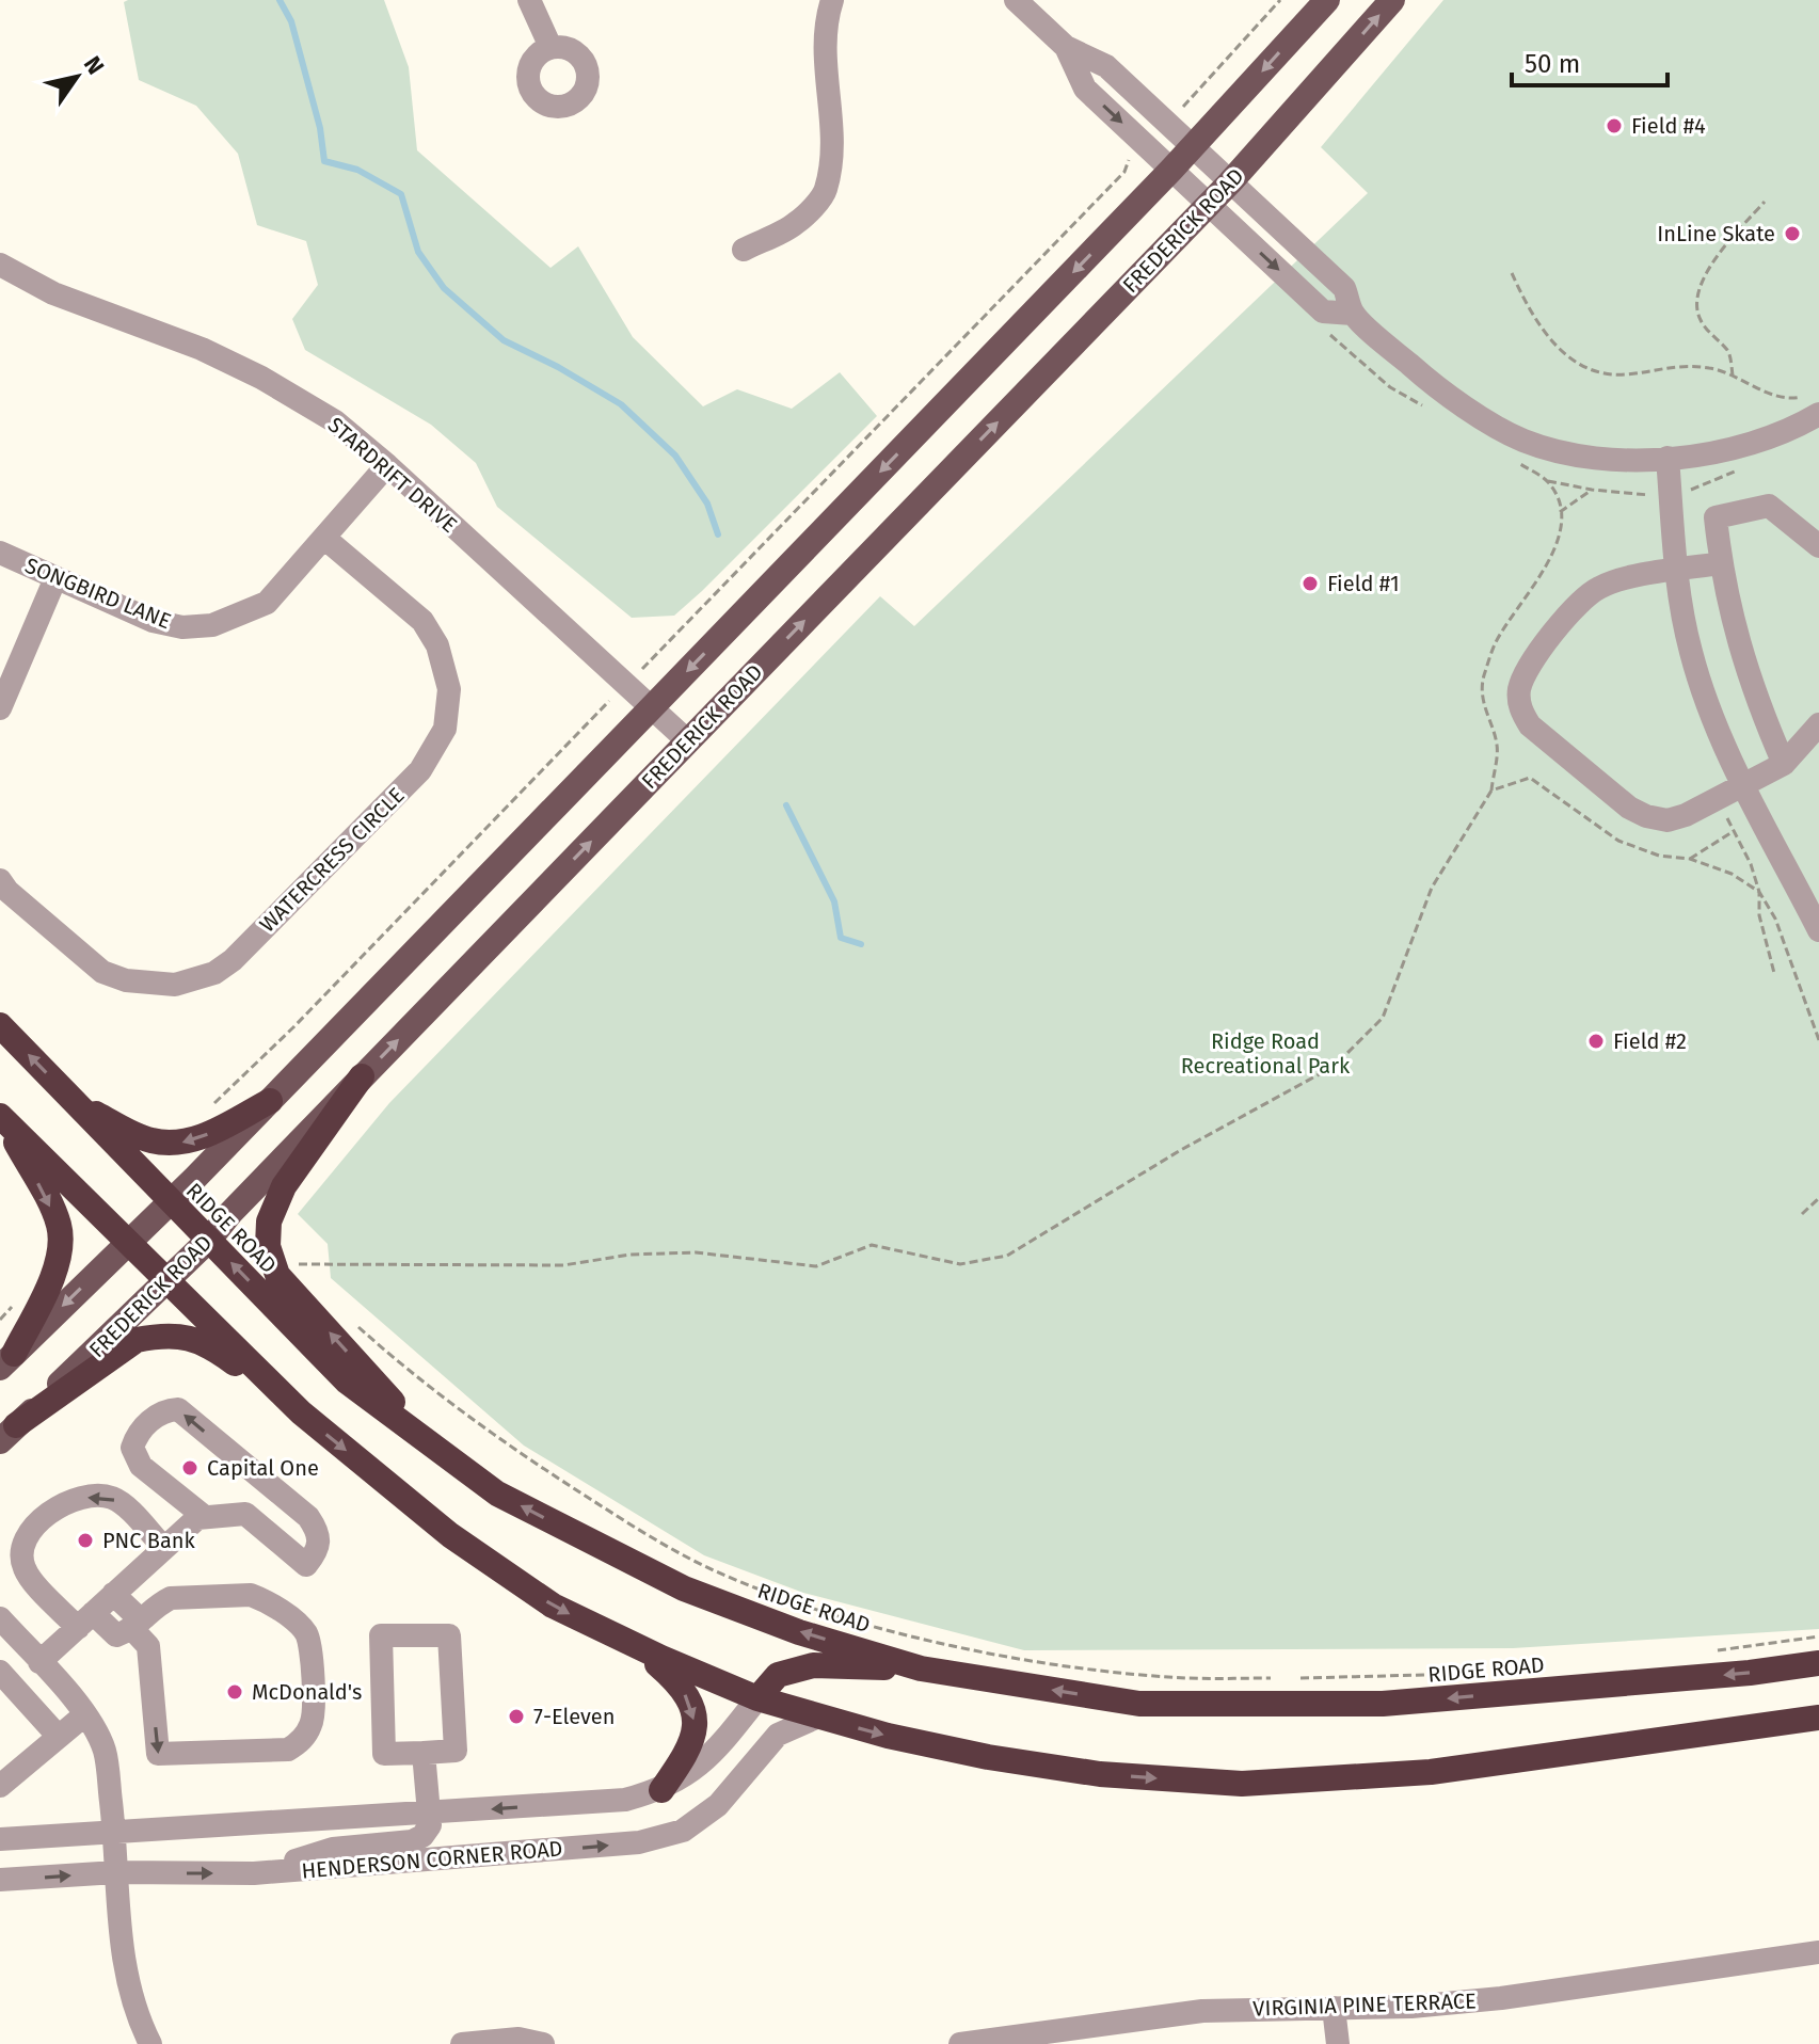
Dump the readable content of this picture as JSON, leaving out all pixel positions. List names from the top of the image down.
{
  "streets": {
    "highway": ["RIDGE ROAD"],
    "main road": ["FREDERICK ROAD"],
    "street": [
      "STARDRIFT DRIVE",
      "SONGBIRD LANE",
      "WATERCRESS CIRCLE",
      "HENDERSON CORNER ROAD",
      "VIRGINIA PINE TERRACE"
    ]
  },
  "crossings": [
    ["FREDERICK ROAD", "STARDRIFT DRIVE"],
    ["FREDERICK ROAD", "RIDGE ROAD"],
    ["STARDRIFT DRIVE", "SONGBIRD LANE"],
    ["SONGBIRD LANE", "WATERCRESS CIRCLE"]
  ],
  "parks": ["Ridge Road Recreational Park"],
  "places": [
    "Field #4",
    "InLine Skate",
    "Field #1",
    "Field #2",
    "Capital One",
    "PNC Bank",
    "McDonald's",
    "7-Eleven"
  ],
  "scale_bar": "50 m",
  "north": "top right"
}
